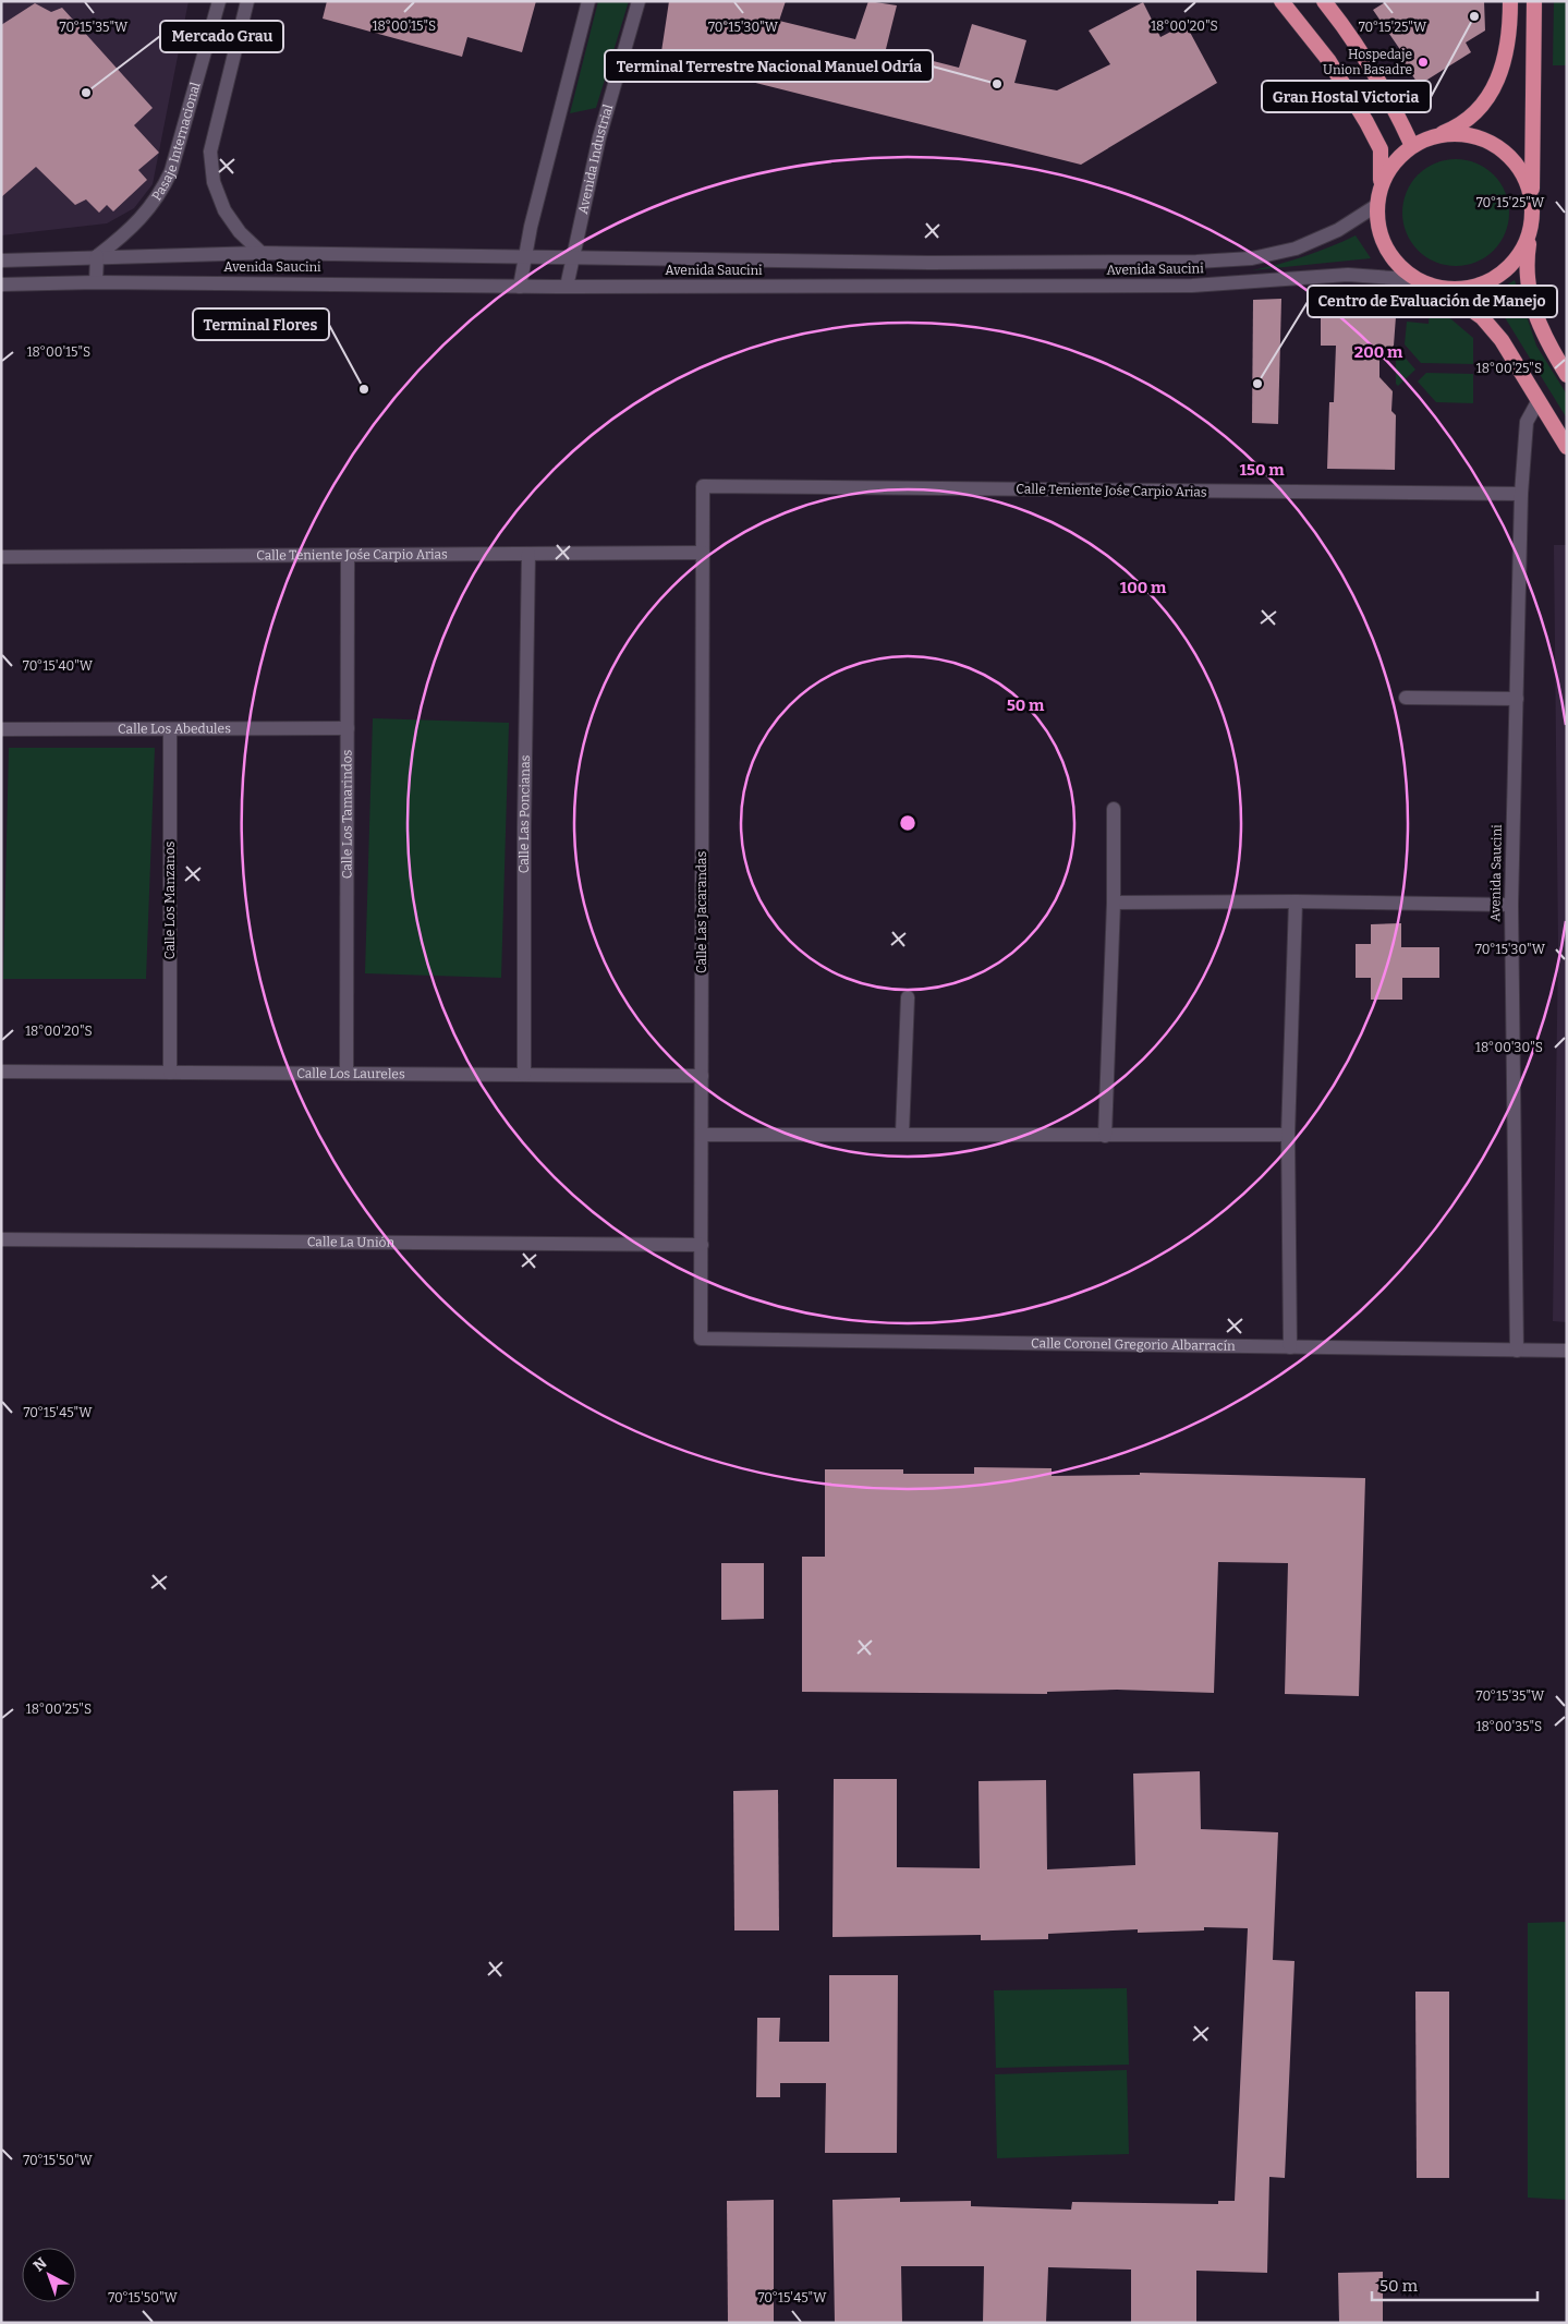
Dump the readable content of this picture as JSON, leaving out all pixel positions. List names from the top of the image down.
{
  "streets": {
    "street": [
      "Pasaje Internacional",
      "Avenida Industrial",
      "Avenida Saucini",
      "Calle Teniente Jośe Carpio Arias",
      "Calle Los Abedules",
      "Calle Los Tamarindos",
      "Calle Las Poncianas",
      "Calle Los Manzanos",
      "Calle Las Jacarandas",
      "Calle Los Laureles",
      "Calle La Unión",
      "Calle Coronel Gregorio Albarracín"
    ]
  },
  "crossings": [
    ["Pasaje Internacional", "Avenida Saucini"],
    ["Avenida Industrial", "Avenida Saucini"],
    ["Avenida Saucini", "Calle Teniente Jośe Carpio Arias"],
    ["Avenida Saucini", "Calle Coronel Gregorio Albarracín"],
    ["Calle Teniente Jośe Carpio Arias", "Calle Los Tamarindos"],
    ["Calle Teniente Jośe Carpio Arias", "Calle Las Poncianas"],
    ["Calle Teniente Jośe Carpio Arias", "Calle Las Jacarandas"],
    ["Calle Los Abedules", "Calle Los Tamarindos"],
    ["Calle Los Abedules", "Calle Los Manzanos"],
    ["Calle Los Tamarindos", "Calle Los Laureles"],
    ["Calle Las Poncianas", "Calle Los Laureles"],
    ["Calle Los Manzanos", "Calle Los Laureles"],
    ["Calle Las Jacarandas", "Calle Los Laureles"],
    ["Calle Las Jacarandas", "Calle La Unión"],
    ["Calle Las Jacarandas", "Calle Coronel Gregorio Albarracín"]
  ],
  "places": [
    "Gran Hostal Victoria",
    "Hospedaje Union Basadre",
    "Terminal Terrestre Nacional Manuel Odría",
    "Mercado Grau",
    "Centro de Evaluación de Manejo",
    "Terminal Flores"
  ],
  "scale_bar": "50 m",
  "north": "top left",
  "coordinates": [
    "18°00'15\"S",
    "18°00'20\"S",
    "70°15'25\"W",
    "70°15'35\"W",
    "70°15'30\"W",
    "18°00'25\"S",
    "70°15'40\"W",
    "18°00'30\"S",
    "70°15'45\"W",
    "18°00'35\"S",
    "70°15'50\"W"
  ],
  "rings": [
    "200 m",
    "150 m",
    "100 m",
    "50 m"
  ]
}
